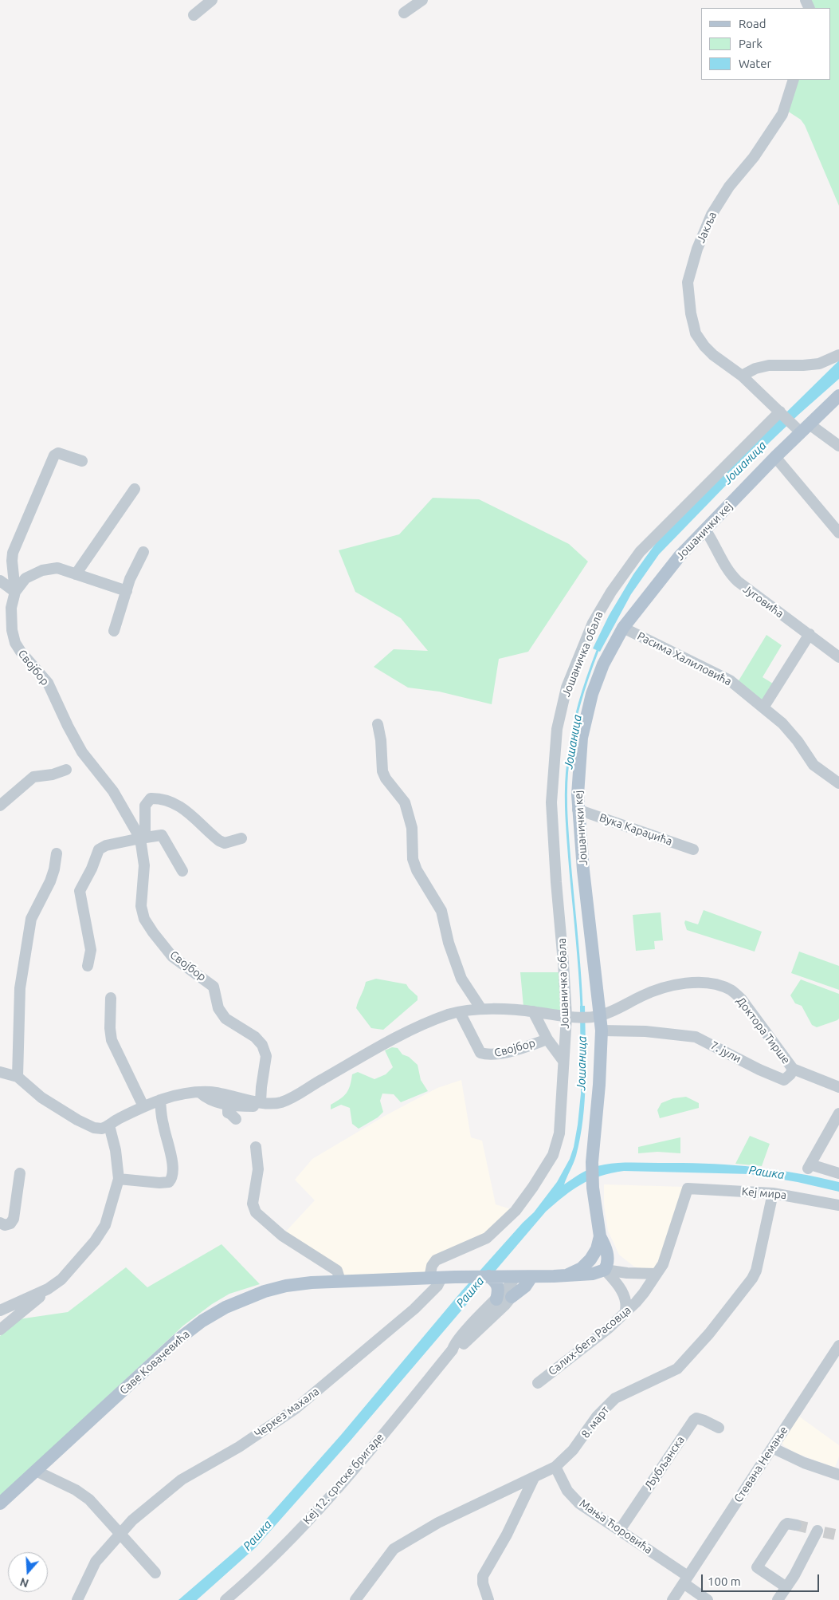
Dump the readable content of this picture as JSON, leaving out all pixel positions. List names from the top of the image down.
{
  "streets": {
    "main road": ["Јошанички кеј", "Саве Ковачевића"],
    "street": [
      "Јакља",
      "Југовића",
      "Јошаничка обала",
      "Расима Халиловића",
      "Својбор",
      "Вука Караџића",
      "Доктора Тирше",
      "7. јули",
      "Кеј мира",
      "Салих-бега Расовца",
      "Черкез махала",
      "8. март",
      "Љубљанска",
      "Стевана Немање",
      "Кеј 12. српске бригаде",
      "Мања Ћоровића"
    ]
  },
  "crossings": [
    ["Јакља", "Јошанички кеј"],
    ["Јакља", "Јошаничка обала"],
    ["Јошанички кеј", "Југовића"],
    ["Јошанички кеј", "Расима Халиловића"],
    ["Јошанички кеј", "Вука Караџића"],
    ["Јошанички кеј", "Доктора Тирше"],
    ["Јошанички кеј", "7. јули"],
    ["Јошаничка обала", "Својбор"],
    ["Јошаничка обала", "Черкез махала"],
    ["Својбор", "Черкез махала"],
    ["Доктора Тирше", "7. јули"],
    ["Кеј мира", "Салих-бега Расовца"],
    ["Кеј мира", "8. март"],
    ["Саве Ковачевића", "Черкез махала"],
    ["Саве Ковачевића", "Кеј 12. српске бригаде"],
    ["8. март", "Мања Ћоровића"],
    ["Љубљанска", "Мања Ћоровића"],
    ["Стевана Немање", "Мања Ћоровића"]
  ],
  "water": ["Јошаница", "Рашка"],
  "legend": ["Road", "Park", "Water"],
  "scale_bar": "100 m",
  "north": "bottom"
}
